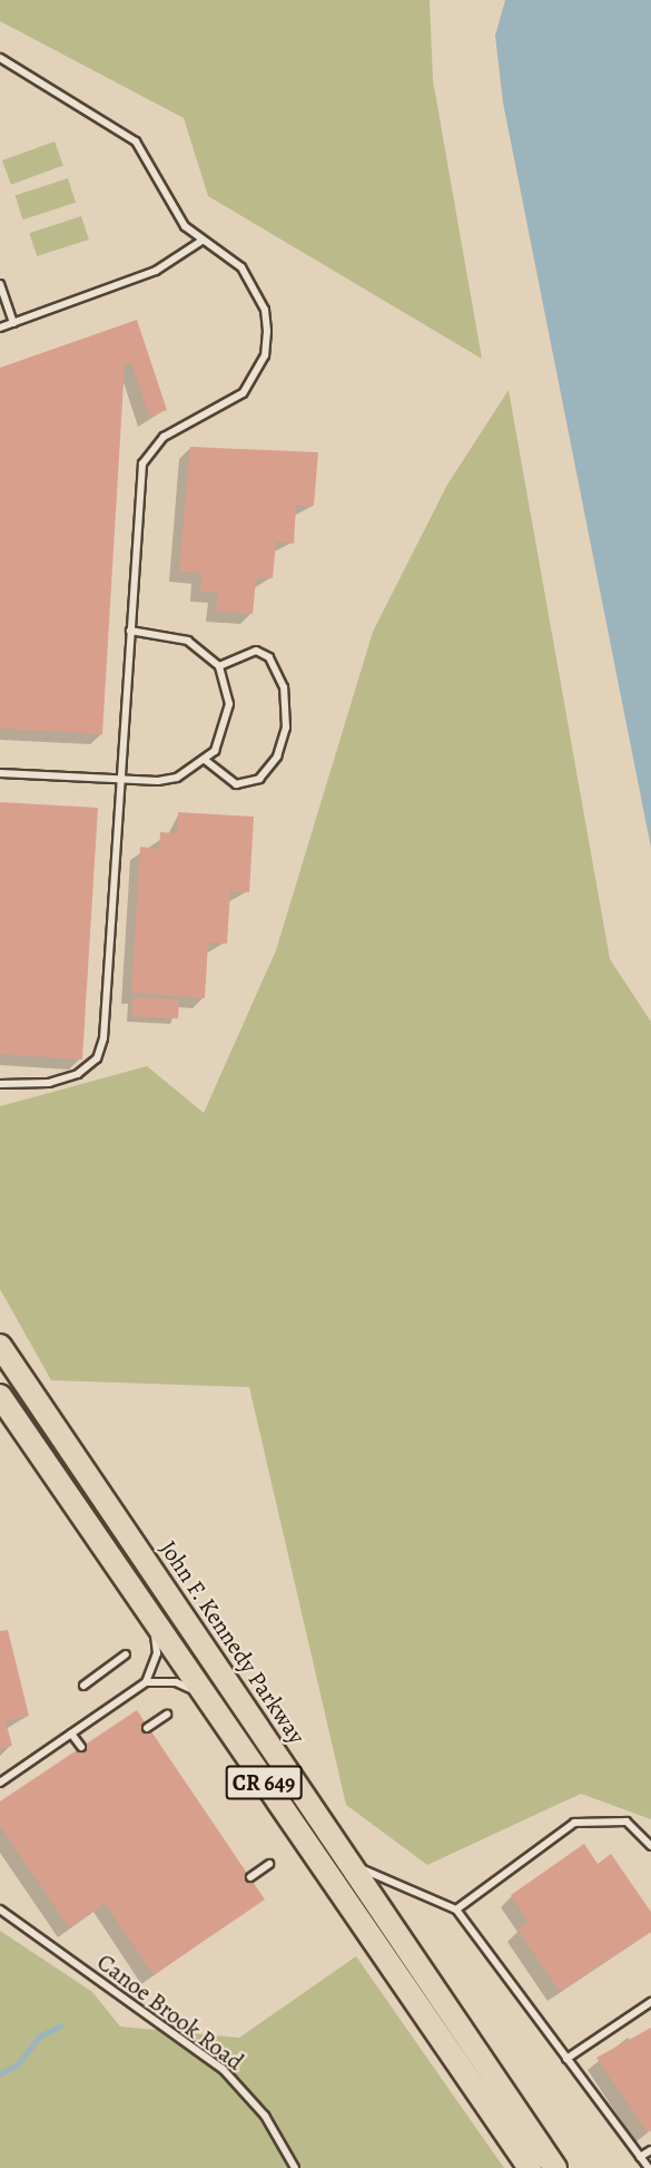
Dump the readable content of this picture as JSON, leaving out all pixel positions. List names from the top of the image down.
{
  "streets": {
    "main road": ["John F. Kennedy Parkway", "CR 649"],
    "lane": ["Canoe Brook Road"]
  }
}
